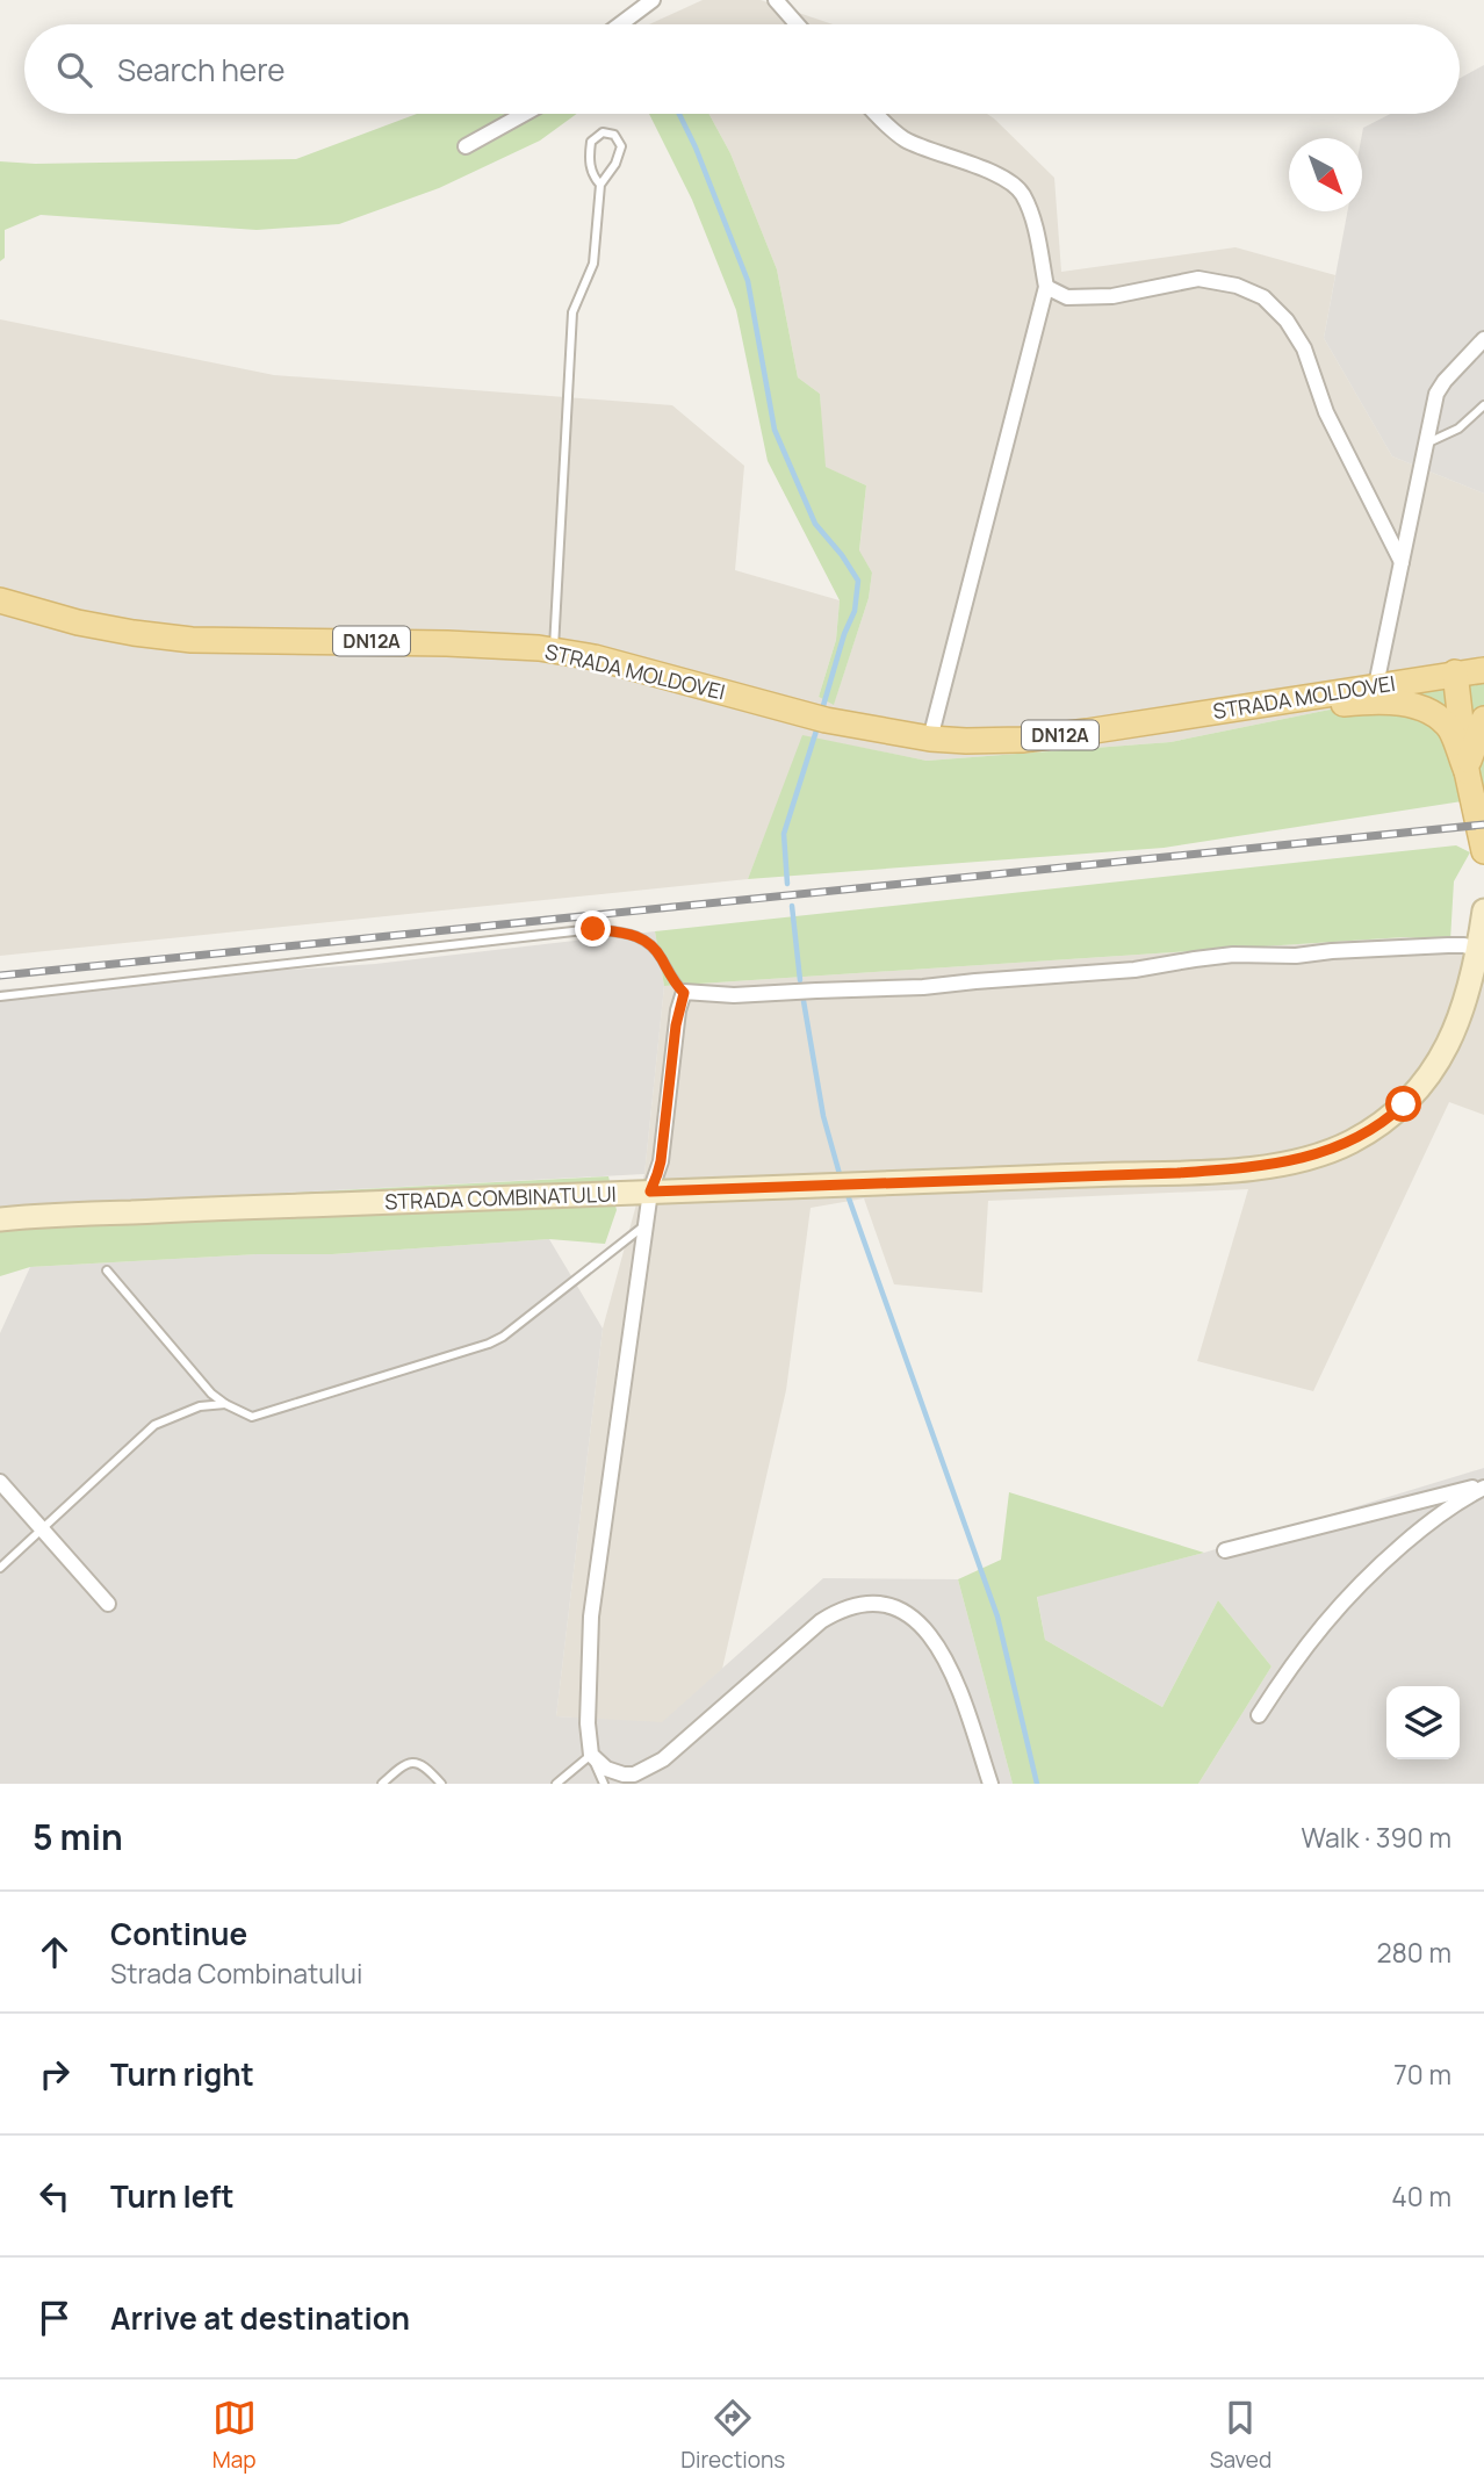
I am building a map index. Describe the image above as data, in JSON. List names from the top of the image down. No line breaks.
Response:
{"streets":{"main road":["DN12A","STRADA MOLDOVEI"],"street":["STRADA COMBINATULUI"]},"north":"bottom right","page":{"search":"Search here","heading":["5 min","Walk · 390 m"],"list":[["Continue","Strada Combinatului","280 m"],["Turn right","70 m"],["Turn left","40 m"],"Arrive at destination"],"nav":["Map","Directions","Saved"]}}
